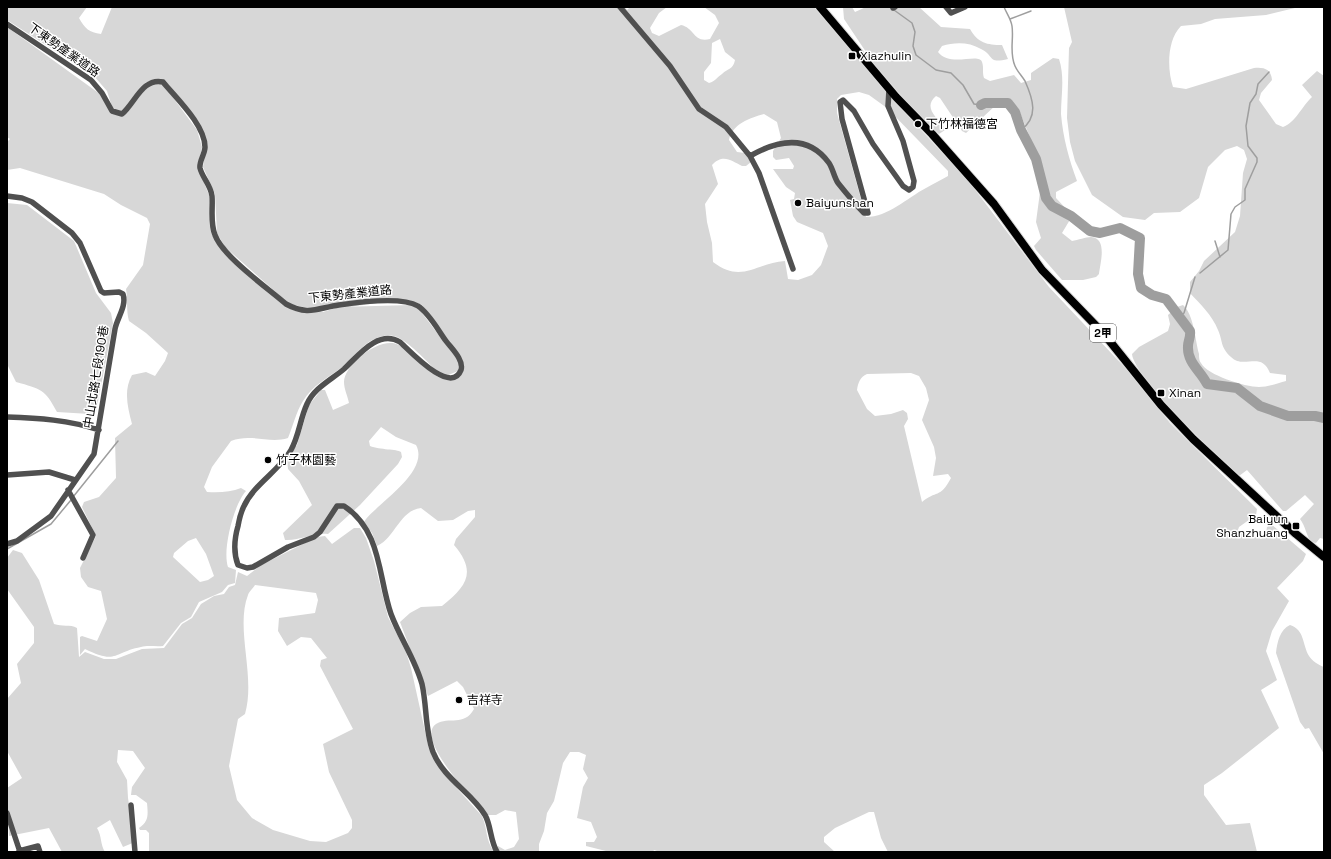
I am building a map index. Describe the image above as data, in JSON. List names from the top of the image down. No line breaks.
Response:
{"streets":{"main road":["2甲"],"street":["下東勢產業道路","中山北路七段190巷"]},"places":{"transit":["Xiazhulin","Xinan","Baiyun Shanzhuang"],"other":["下竹林福德宮","Baiyunshan","竹子林園藝","吉祥寺"]}}
